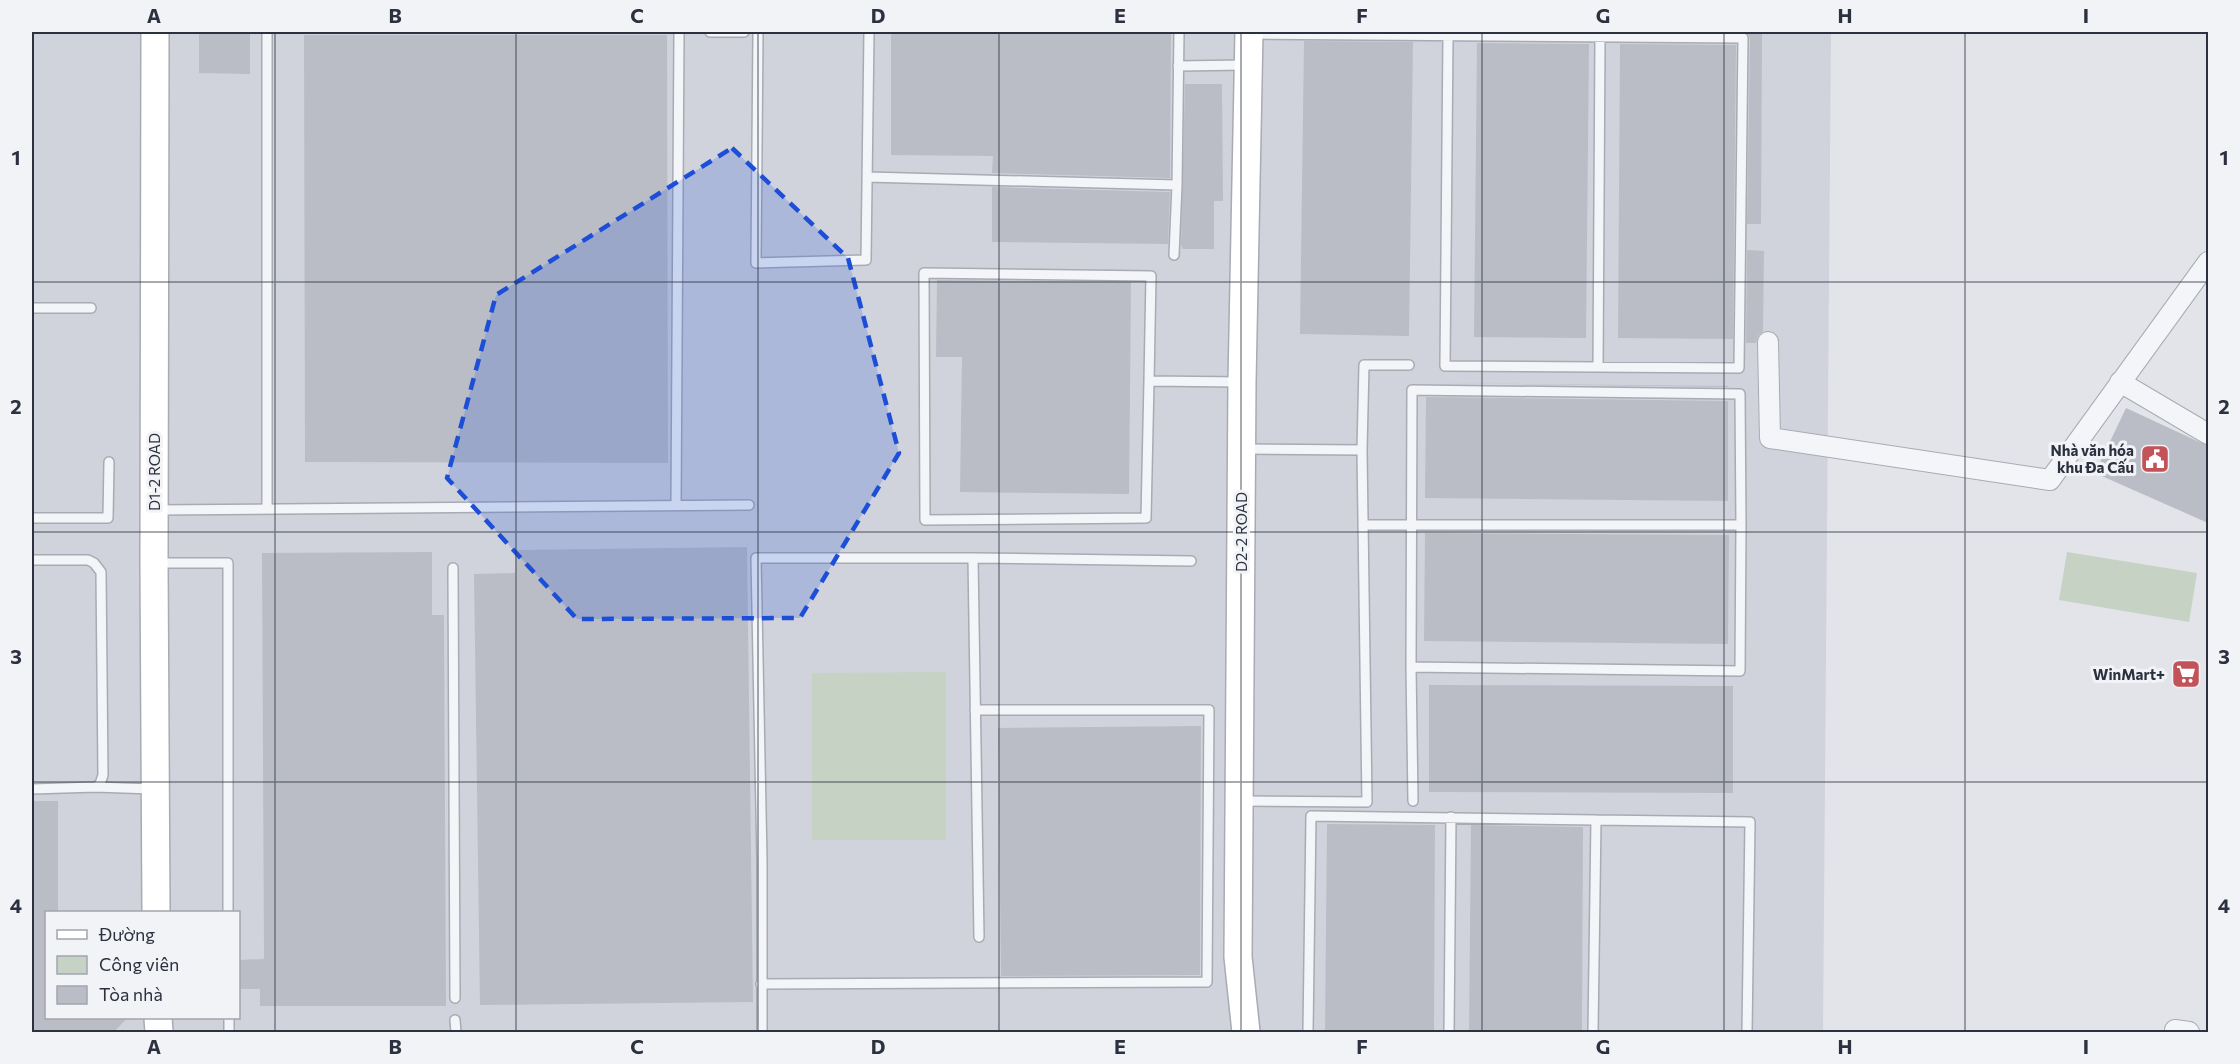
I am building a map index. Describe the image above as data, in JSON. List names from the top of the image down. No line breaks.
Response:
{"streets":{"main road":["D1-2 ROAD","D2-2 ROAD"]},"places":{"public building":["Nhà văn hóa khu Đa Cấu"],"supermarket":["WinMart+"]},"legend":["Đường","Công viên","Tòa nhà"],"grid":{"columns":["A","B","C","D","E","F","G","H","I"],"rows":["1","2","3","4"]}}
